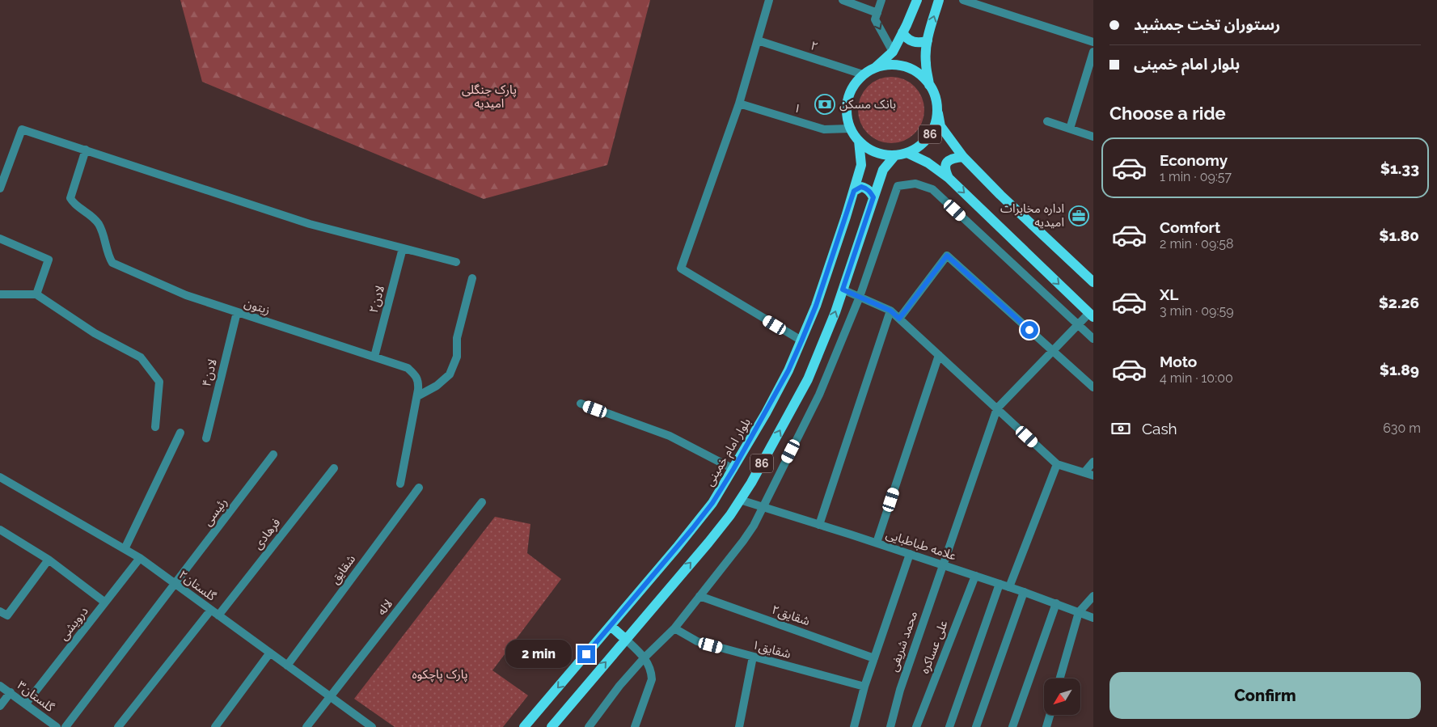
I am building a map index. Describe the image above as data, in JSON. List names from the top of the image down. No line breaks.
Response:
{"streets":{"main road":["86","بلوار امام خمینی"],"street":["۲","۱","لادن۲","زیتون","لادن۴","رئیسی","فرهادی","علامه طباطبایی","شقایق","گلستان۲","لاله","شقایق۲","درویشی","محمد شریفی","علی عساکره","شقایق۱","گلستان۳"]},"crossings":[["۲","۱"],["۲","86"],["۲","بلوار امام خمینی"],["۱","86"],["۱","بلوار امام خمینی"],["86","بلوار امام خمینی"],["86","علامه طباطبایی"],["لادن۲","زیتون"],["زیتون","لادن۴"],["رئیسی","گلستان۲"],["فرهادی","گلستان۲"],["علامه طباطبایی","محمد شریفی"],["علامه طباطبایی","علی عساکره"],["شقایق","گلستان۲"],["گلستان۲","لاله"],["گلستان۲","درویشی"],["درویشی","گلستان۳"]],"parks":["پارک جنگلی امیدیه","پارک پاچکوه"],"places":{"bank":["بانک مسکن"],"office":["اداره مخابرات امیدیه"]},"north":"bottom left","page":{"banner":["رستوران تخت جمشید","بلوار امام خمینی"],"heading":"Choose a ride","list":[{"name":"Economy","note":"1 min · 09:57","value":"$1.33"},{"name":"Comfort","note":"2 min · 09:58","value":"$1.80"},{"name":"XL","note":"3 min · 09:59","value":"$2.26"},{"name":"Moto","note":"4 min · 10:00","value":"$1.89"}],"pay":["Cash","630 m"],"bubble":"2 min","buttons":"Confirm"}}
